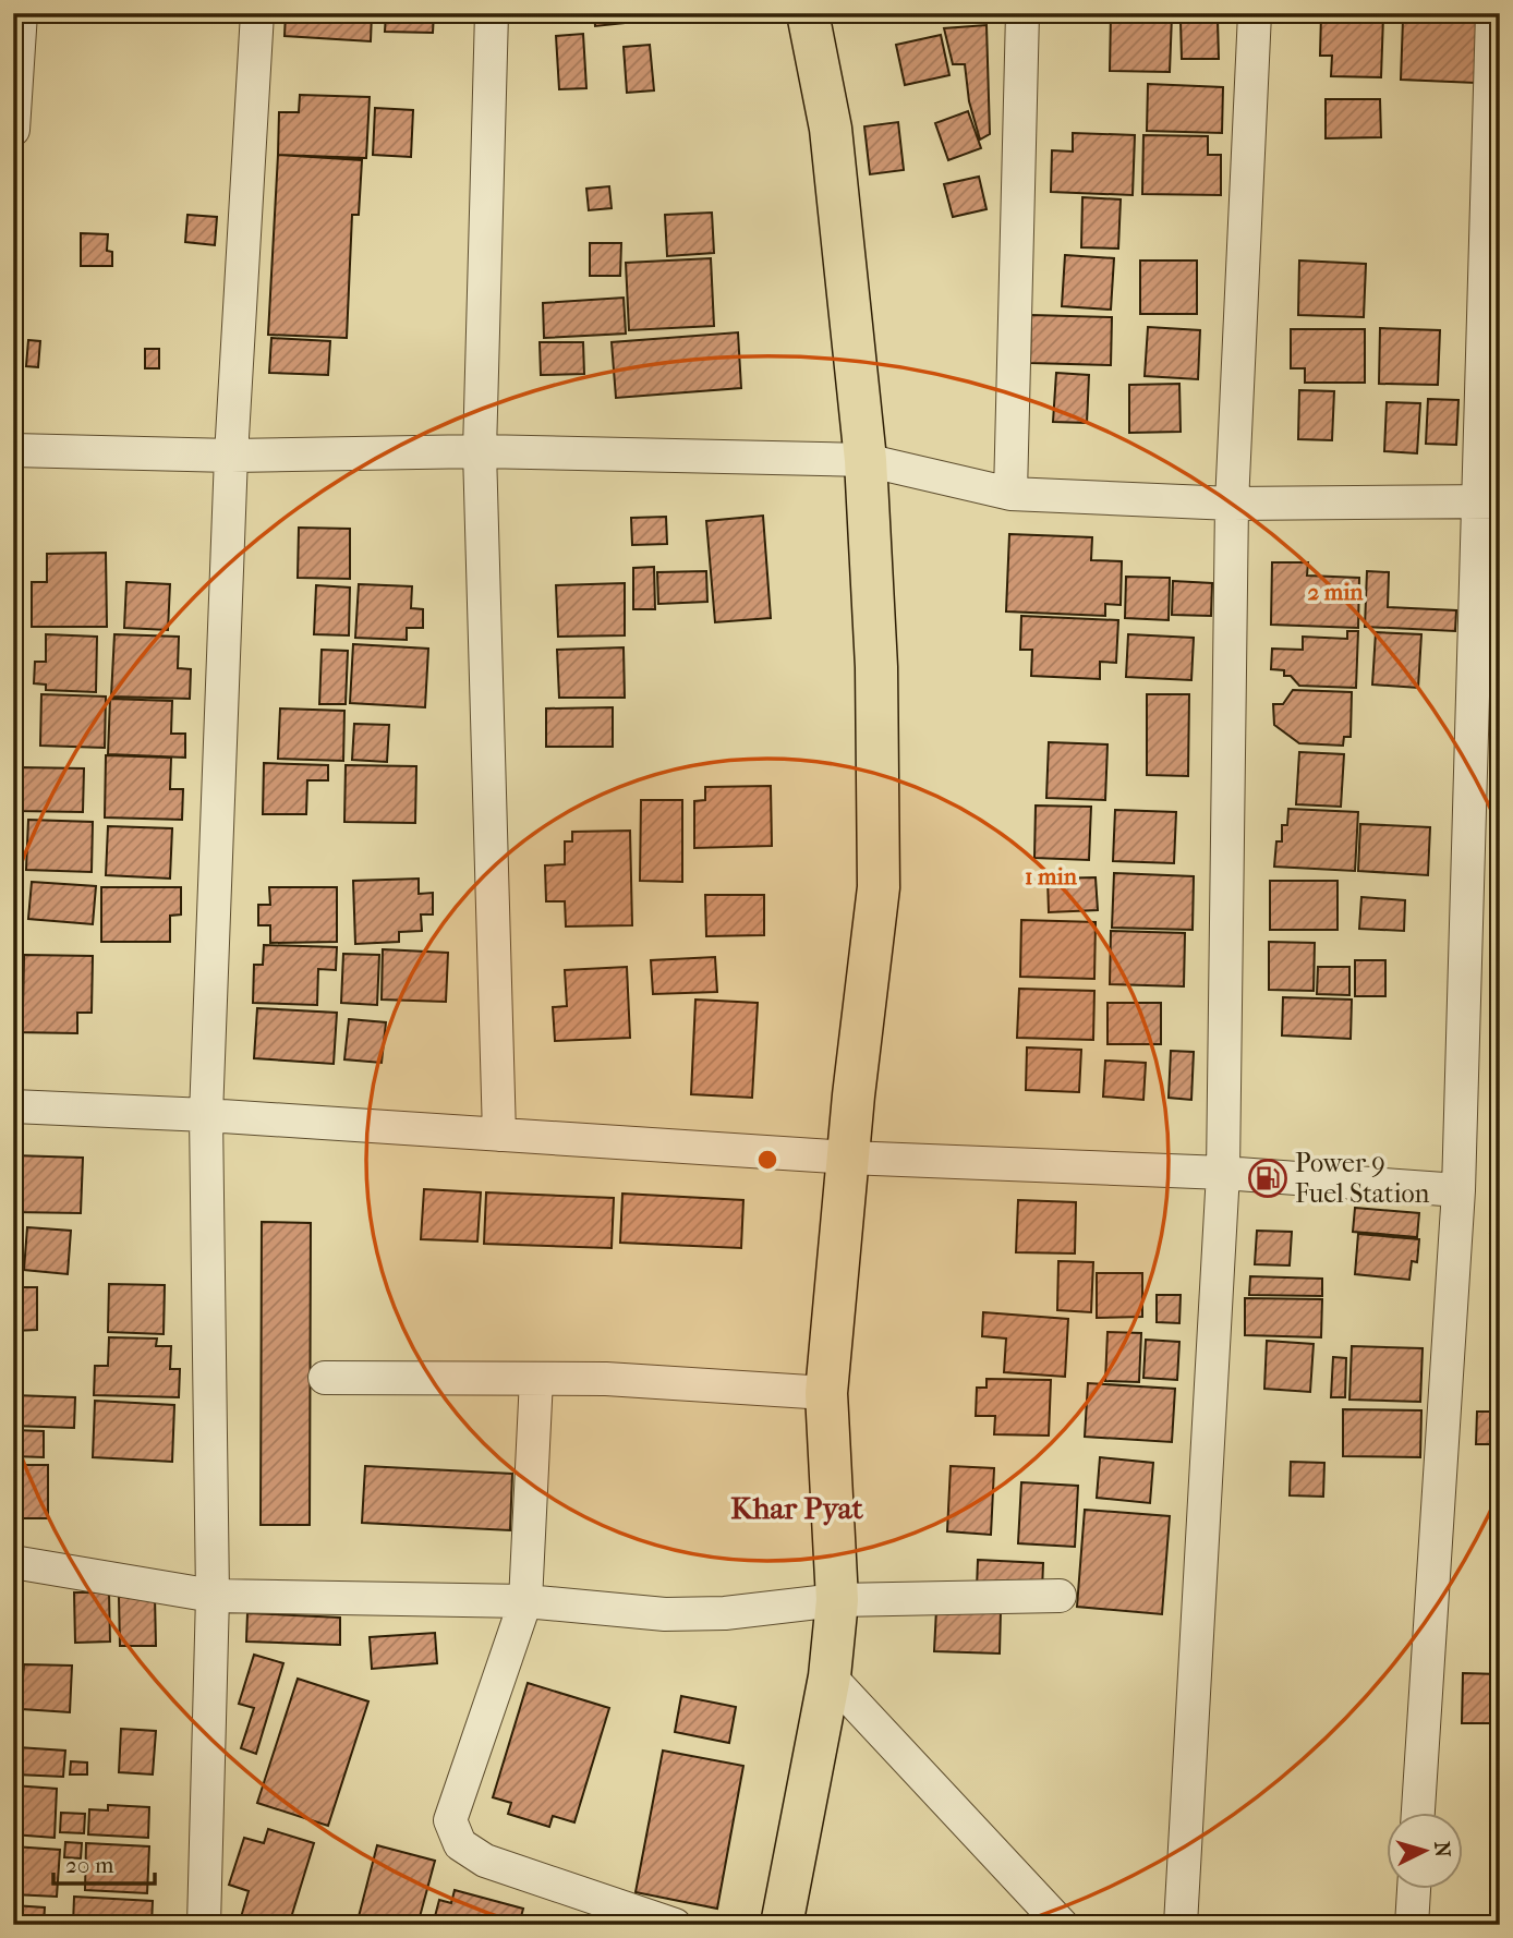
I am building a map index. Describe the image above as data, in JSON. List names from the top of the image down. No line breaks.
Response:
{"districts":["Khar Pyat"],"places":{"fuel station":["Power 9 Fuel Station"]},"scale_bar":"20 m","north":"right","rings":["2 min","1 min"]}
